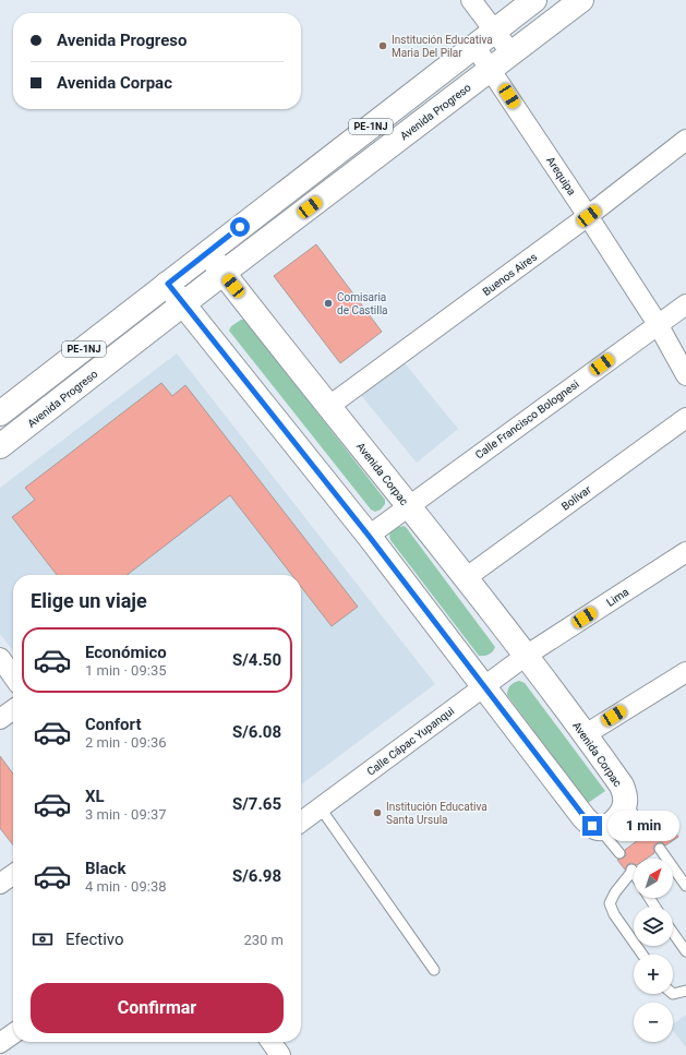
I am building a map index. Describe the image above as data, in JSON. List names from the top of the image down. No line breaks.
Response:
{"streets":{"street":["Avenida Progreso","PE-1NJ","Arequipa","Buenos Aires","Calle Francisco Bolognesi","Avenida Corpac","Bolívar","Lima","Calle Cápac Yupanqui"]},"crossings":[["Avenida Progreso","Arequipa"],["Avenida Progreso","Avenida Corpac"],["PE-1NJ","Arequipa"],["PE-1NJ","Avenida Corpac"],["Arequipa","Buenos Aires"],["Arequipa","Calle Francisco Bolognesi"],["Buenos Aires","Avenida Corpac"],["Calle Francisco Bolognesi","Avenida Corpac"],["Avenida Corpac","Bolívar"],["Avenida Corpac","Lima"],["Avenida Corpac","Calle Cápac Yupanqui"],["Lima","Calle Cápac Yupanqui"]],"places":["Institución Educativa Maria Del Pilar","Comisaria de Castilla","Institución Educativa Santa Ursula"],"north":"top right","page":{"banner":["Avenida Progreso","Avenida Corpac"],"heading":"Elige un viaje","list":[{"name":"Económico","note":"1 min · 09:35","value":"S/4.50"},{"name":"Confort","note":"2 min · 09:36","value":"S/6.08"},{"name":"XL","note":"3 min · 09:37","value":"S/7.65"},{"name":"Black","note":"4 min · 09:38","value":"S/6.98"}],"bubble":"1 min","map_buttons":["+","−"],"pay":["Efectivo","230 m"],"buttons":"Confirmar"}}
